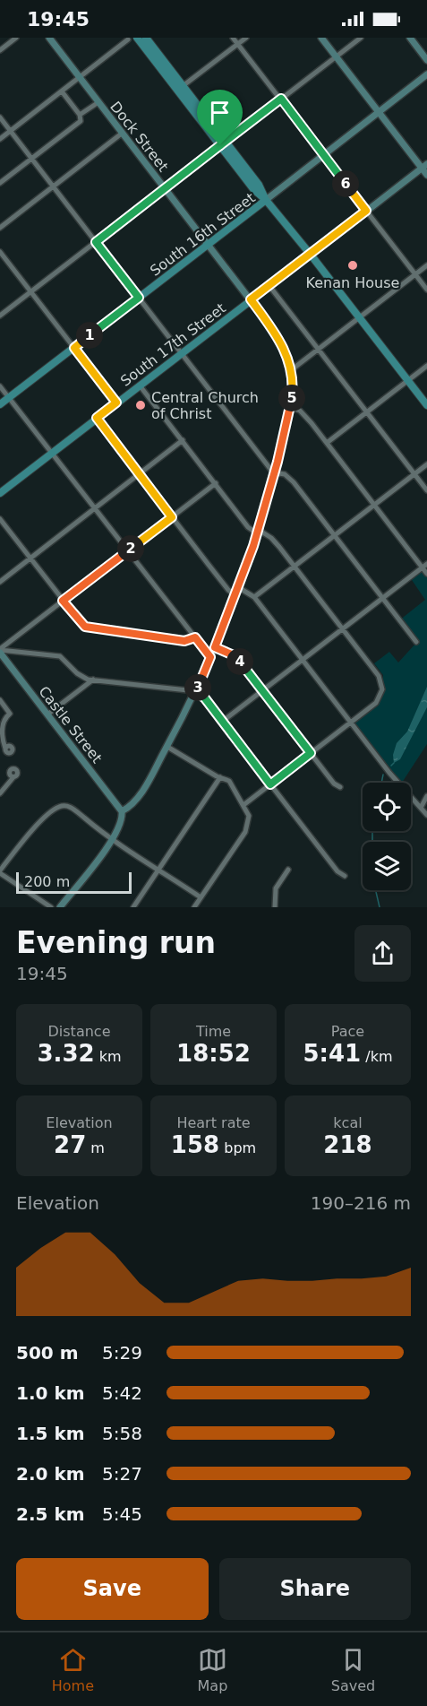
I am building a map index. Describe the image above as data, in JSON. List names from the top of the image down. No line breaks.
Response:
{"streets":{"main road":["South 16th Street","South 17th Street"],"street":["Dock Street","Castle Street"]},"crossings":[["Dock Street","South 16th Street"],["Dock Street","South 17th Street"]],"places":["Kenan House","Central Church of Christ"],"scale_bar":"200 m","page":{"status":"19:45","pins":["6","1","5","2","4","3"],"scale":"200 m","heading":["Evening run","19:45"],"stats":[["Distance","3.32 km"],["Time","18:52"],["Pace","5:41 /km"],["Elevation","27 m"],["Heart rate","158 bpm"],["kcal","218"]],"chart":["Elevation","190–216 m"],"list":[{"name":"500 m","note":"5:29"},{"name":"1.0 km","note":"5:42"},{"name":"1.5 km","note":"5:58"},{"name":"2.0 km","note":"5:27"},{"name":"2.5 km","note":"5:45"}],"buttons":["Save","Share"],"tabs":["Home","Map","Saved"]}}
